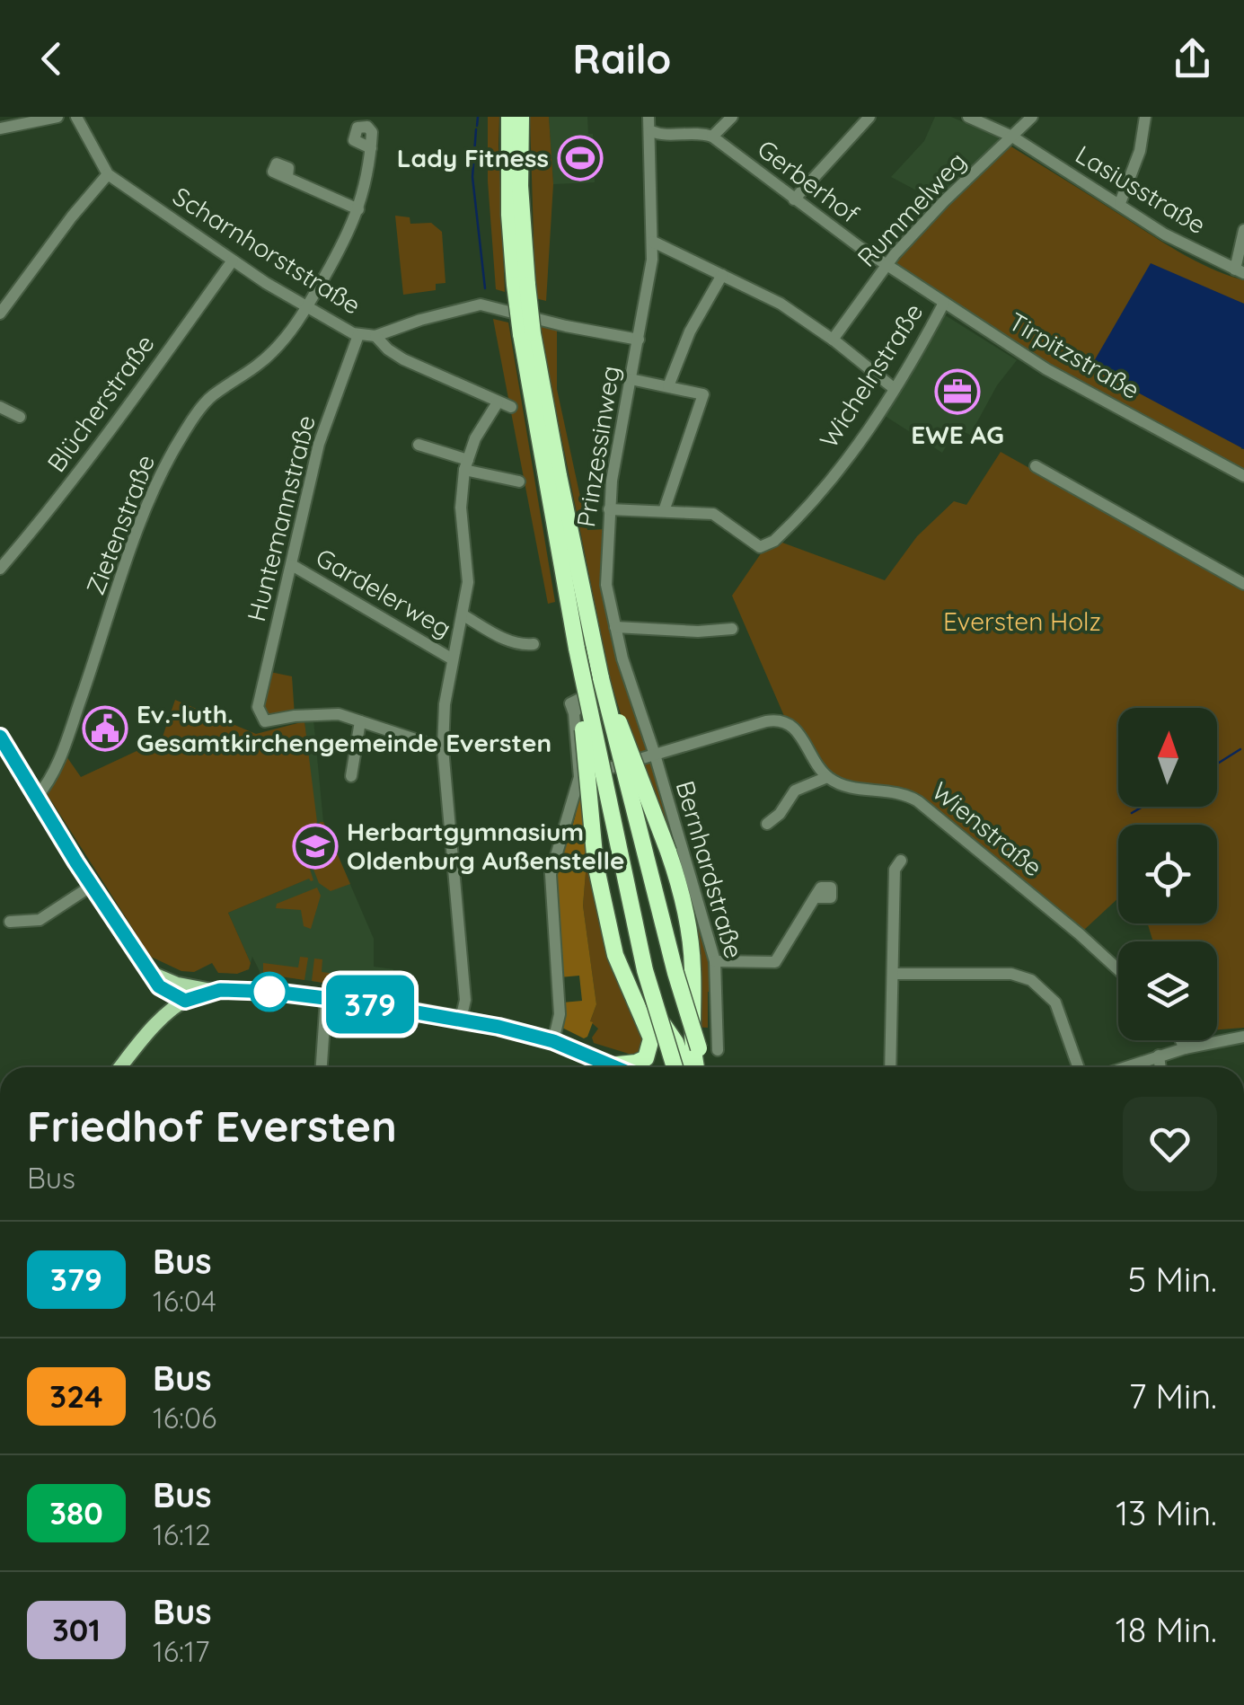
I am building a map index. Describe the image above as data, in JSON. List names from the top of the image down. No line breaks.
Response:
{"streets":{"street":["Gerberhof","Lasiusstraße","Rummelweg","Scharnhorststraße","Tirpitzstraße","Wichelnstraße","Blücherstraße","Prinzessinweg","Huntemannstraße","Zietenstraße","Gardelerweg","Wienstraße","Bernhardstraße"]},"crossings":[["Gerberhof","Rummelweg"],["Gerberhof","Tirpitzstraße"],["Lasiusstraße","Rummelweg"],["Rummelweg","Tirpitzstraße"],["Scharnhorststraße","Blücherstraße"],["Scharnhorststraße","Huntemannstraße"],["Scharnhorststraße","Zietenstraße"],["Tirpitzstraße","Wichelnstraße"],["Prinzessinweg","Bernhardstraße"],["Huntemannstraße","Gardelerweg"]],"parks":["Eversten Holz"],"places":{"sports":["Lady Fitness"],"office":["EWE AG"],"public building":["Ev.-luth. Gesamtkirchengemeinde Eversten"],"school or university":["Herbartgymnasium Oldenburg Außenstelle"]},"lines":["bus line 379"],"north":"top","page":{"header":"Railo","on_map":"379","heading":["Friedhof Eversten","Bus"],"list":[{"mark":"379","name":"Bus","note":"16:04","value":"5 Min."},{"mark":"324","name":"Bus","note":"16:06","value":"7 Min."},{"mark":"380","name":"Bus","note":"16:12","value":"13 Min."},{"mark":"301","name":"Bus","note":"16:17","value":"18 Min."}]}}
